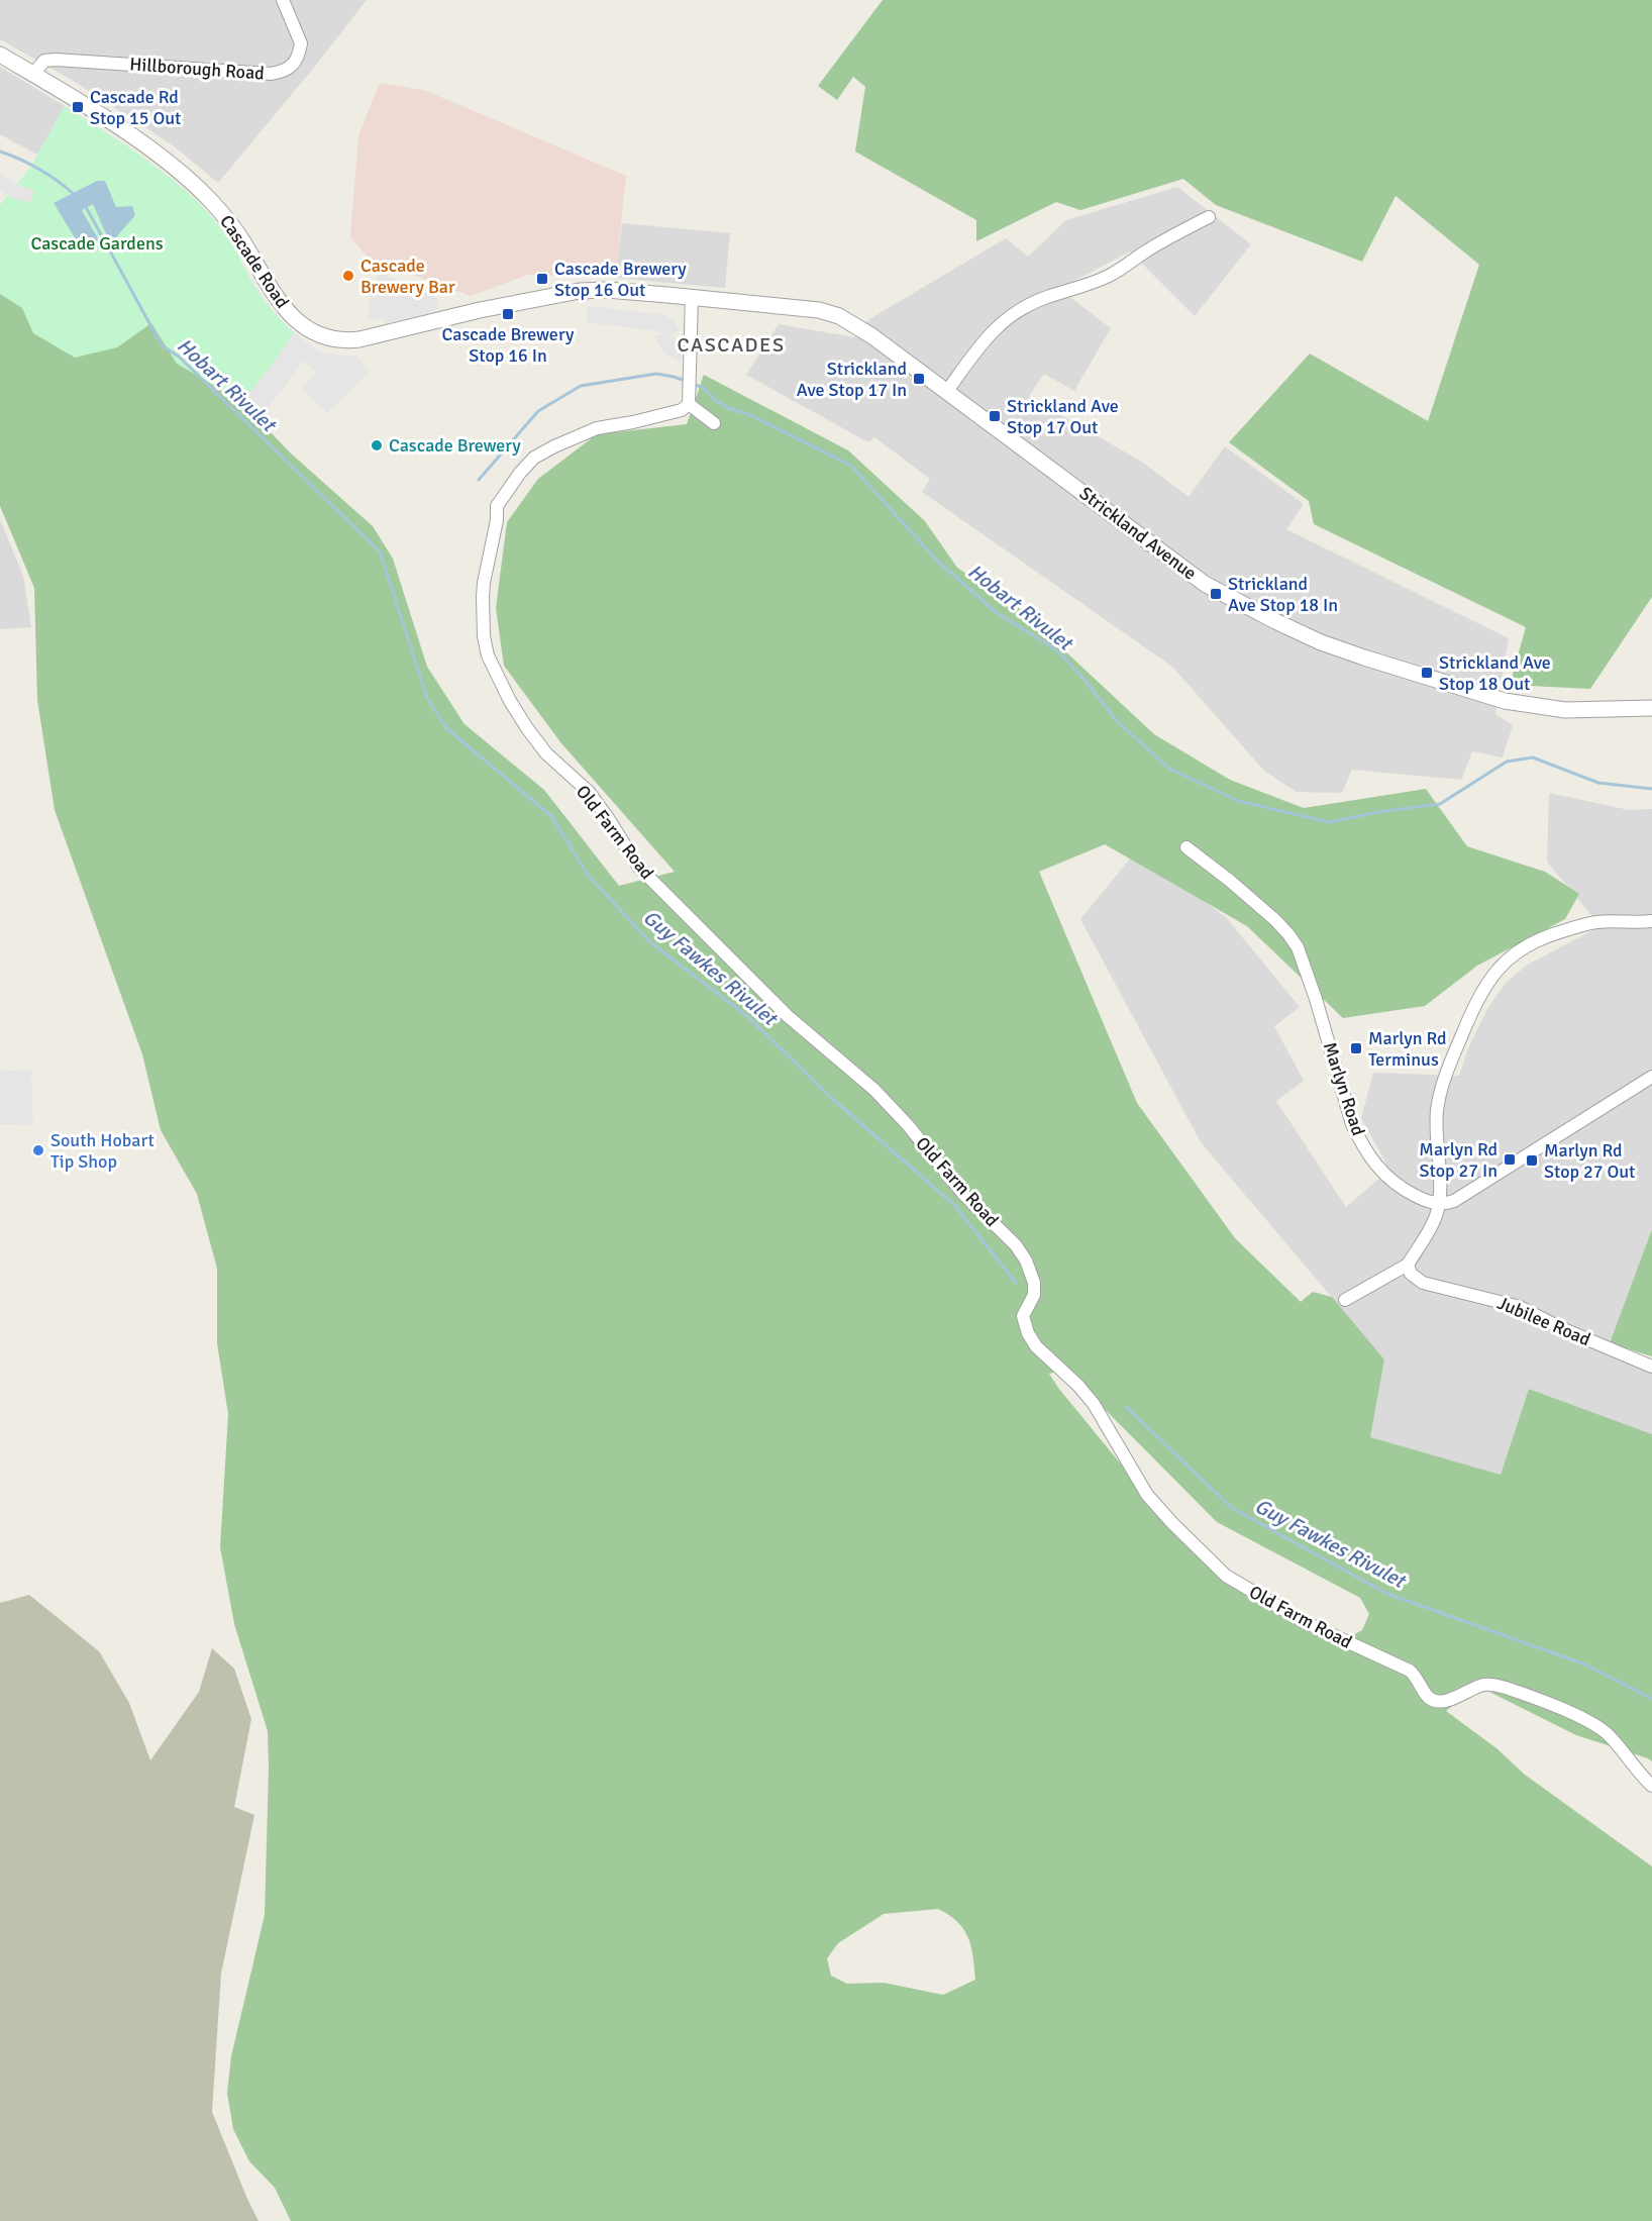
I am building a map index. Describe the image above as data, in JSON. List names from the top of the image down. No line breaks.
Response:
{"streets":{"street":["Hillborough Road","Cascade Road","Strickland Avenue","Old Farm Road","Marlyn Road","Jubilee Road"]},"crossings":[["Hillborough Road","Cascade Road"],["Cascade Road","Strickland Avenue"]],"districts":["CASCADES"],"water":["Hobart Rivulet","Guy Fawkes Rivulet"],"parks":["Cascade Gardens"],"places":{"transit":["Cascade Rd Stop 15 Out","Cascade Brewery Stop 16 Out","Cascade Brewery Stop 16 In","Strickland Ave Stop 17 In","Strickland Ave Stop 17 Out","Strickland Ave Stop 18 In","Strickland Ave Stop 18 Out","Marlyn Rd Terminus","Marlyn Rd Stop 27 In","Marlyn Rd Stop 27 Out"],"other":["Cascade Brewery Bar","Cascade Brewery","South Hobart Tip Shop"]}}
